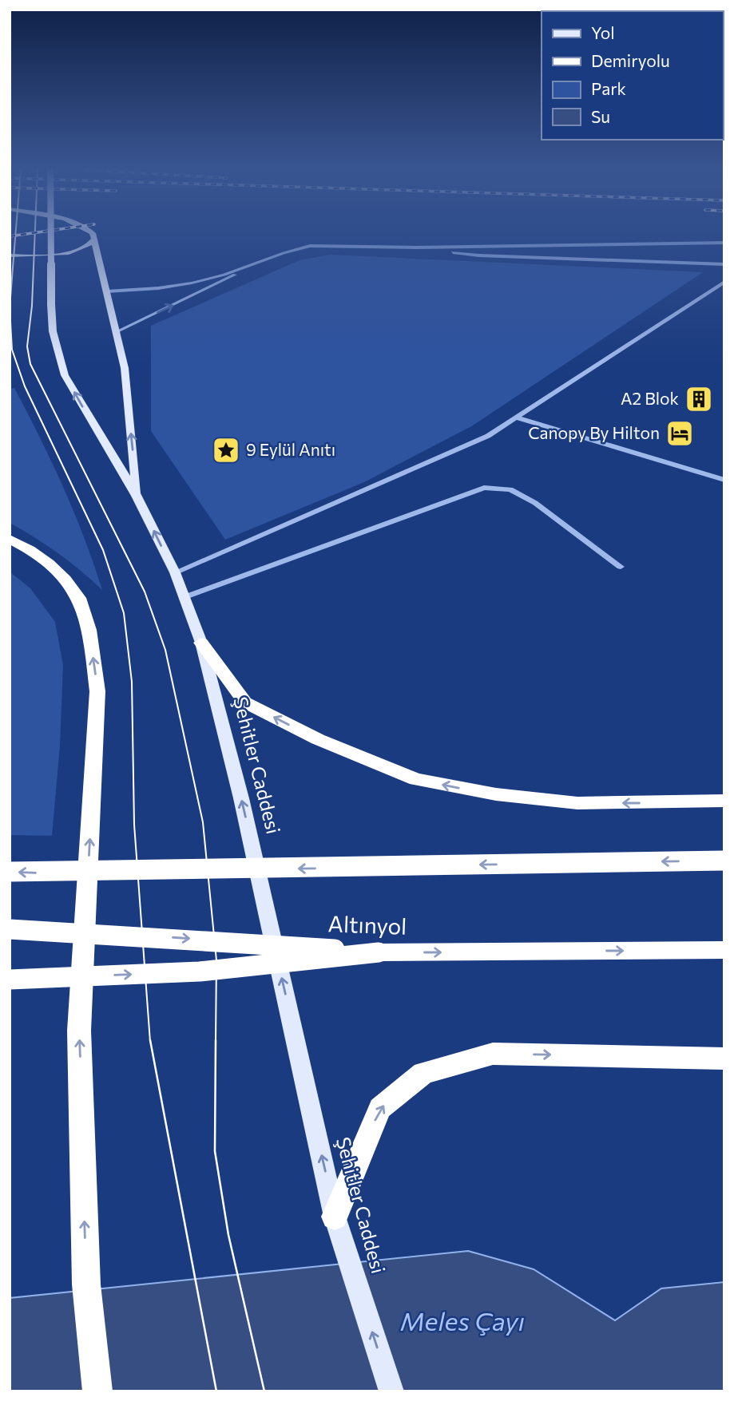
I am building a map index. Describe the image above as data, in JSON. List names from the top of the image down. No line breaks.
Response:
{"streets":{"highway":["Altınyol"],"main road":["Şehitler Caddesi"]},"one_way":["Şehitler Caddesi"],"water":["Meles Çayı"],"places":{"building":["A2 Blok"],"hotel":["Canopy By Hilton"],"place":["9 Eylül Anıtı"]},"legend":["Yol","Demiryolu","Park","Su"]}
